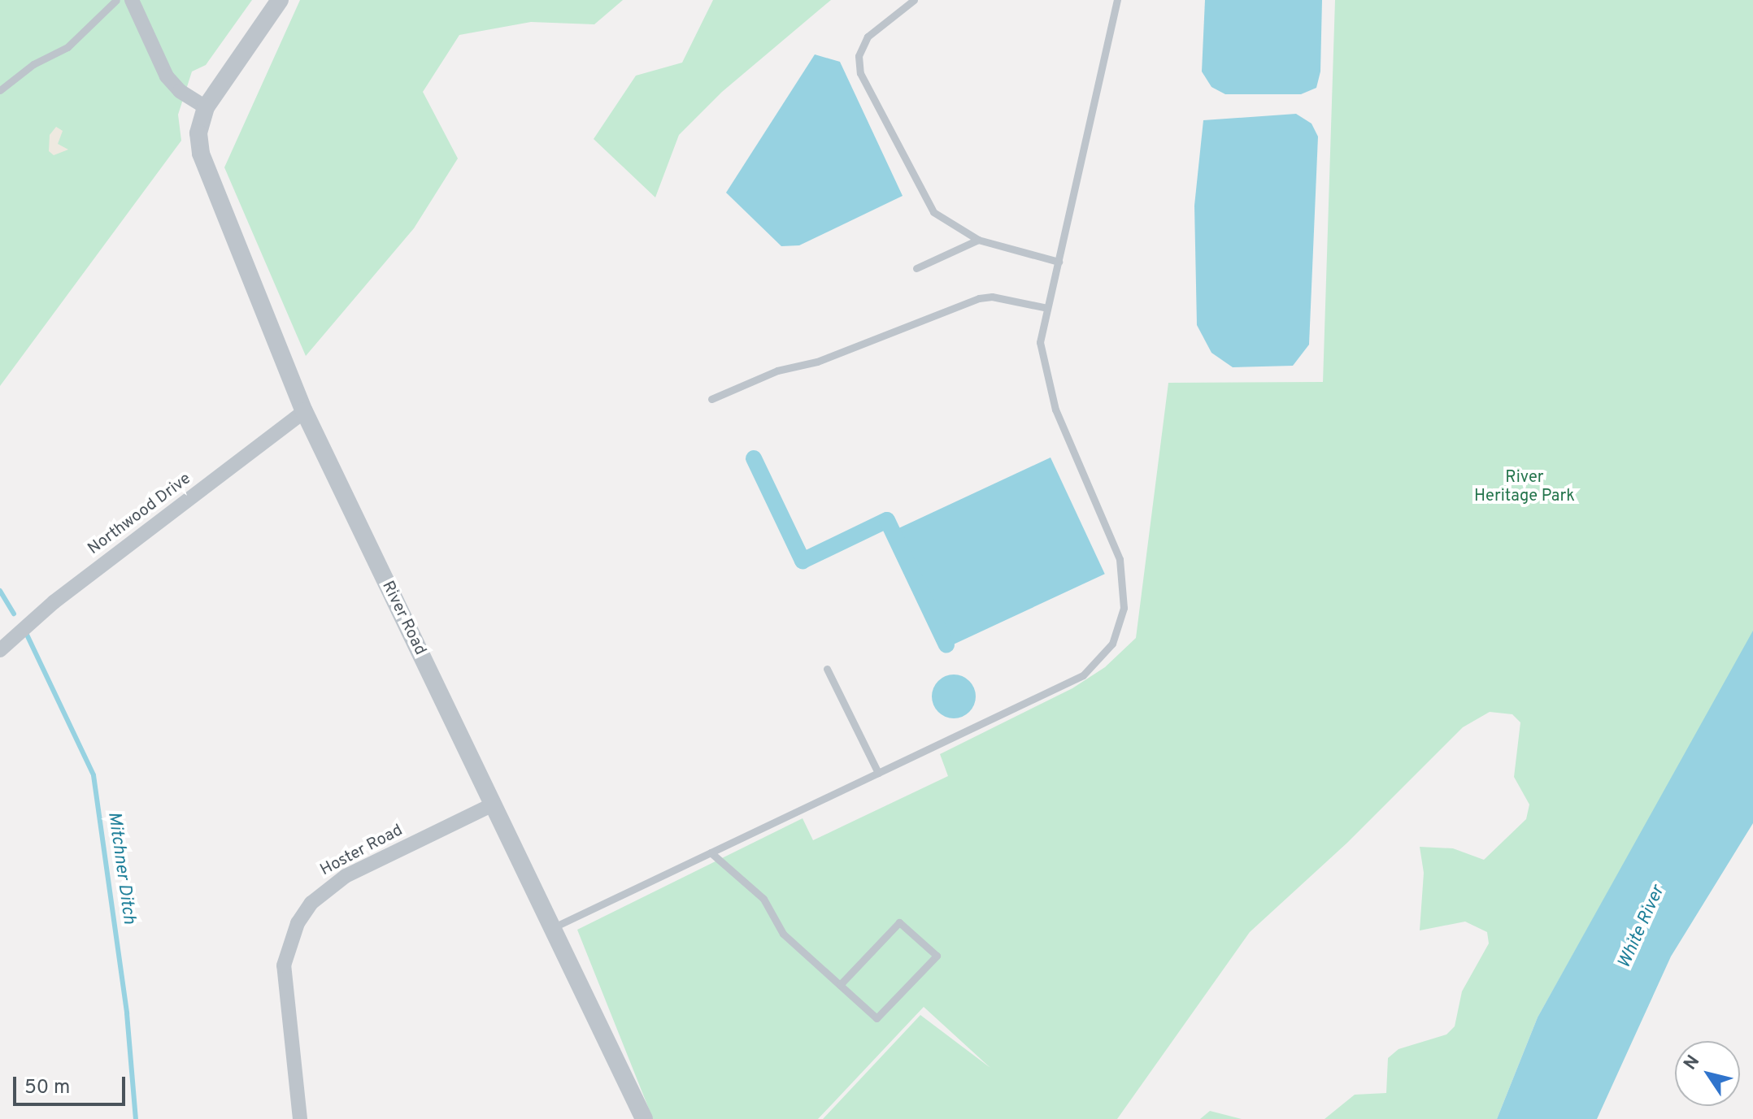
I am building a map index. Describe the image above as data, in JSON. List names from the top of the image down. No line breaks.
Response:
{"streets":{"street":["Northwood Drive","River Road","Hoster Road"]},"crossings":[["Northwood Drive","River Road"],["River Road","Hoster Road"]],"water":["Mitchner Ditch","White River"],"parks":["River Heritage Park"],"scale_bar":"50 m","north":"top left"}
